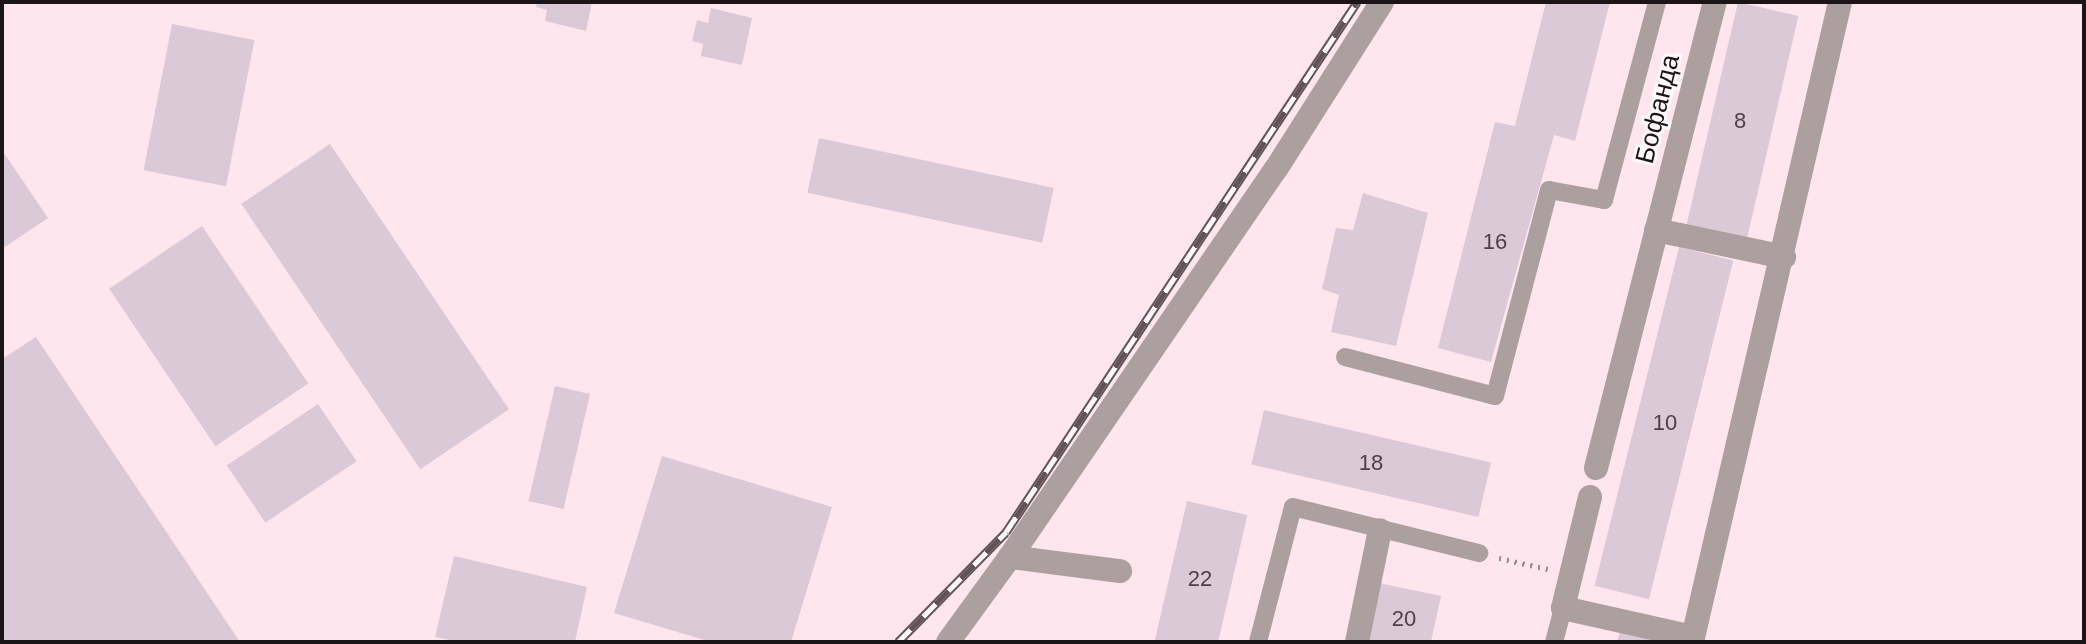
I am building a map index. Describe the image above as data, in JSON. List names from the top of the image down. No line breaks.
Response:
{"streets":{"street":["Бофанда"]},"house_numbers":["8","16","10","18","22","20"]}
